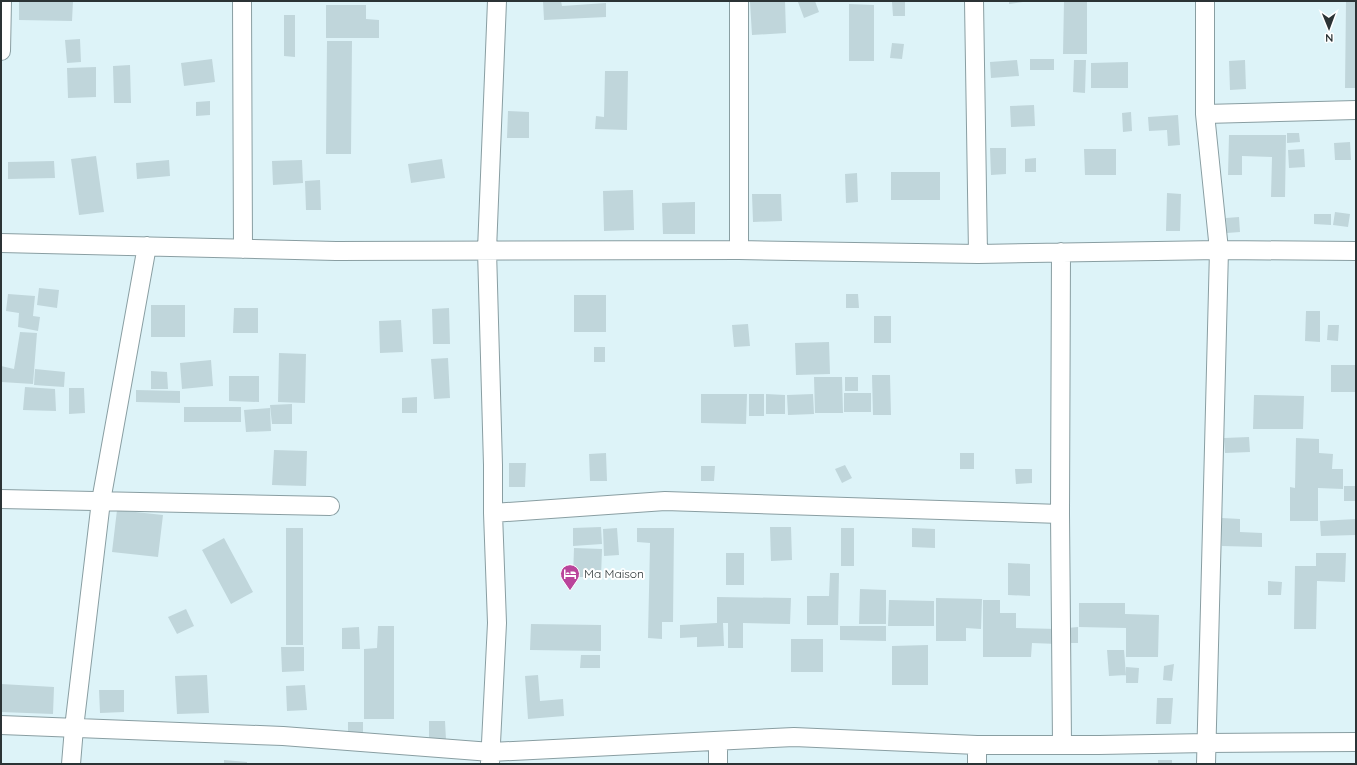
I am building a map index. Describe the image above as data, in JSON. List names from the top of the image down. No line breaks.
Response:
{"places":{"hotel":["Ma Maison"]},"north":"bottom"}
